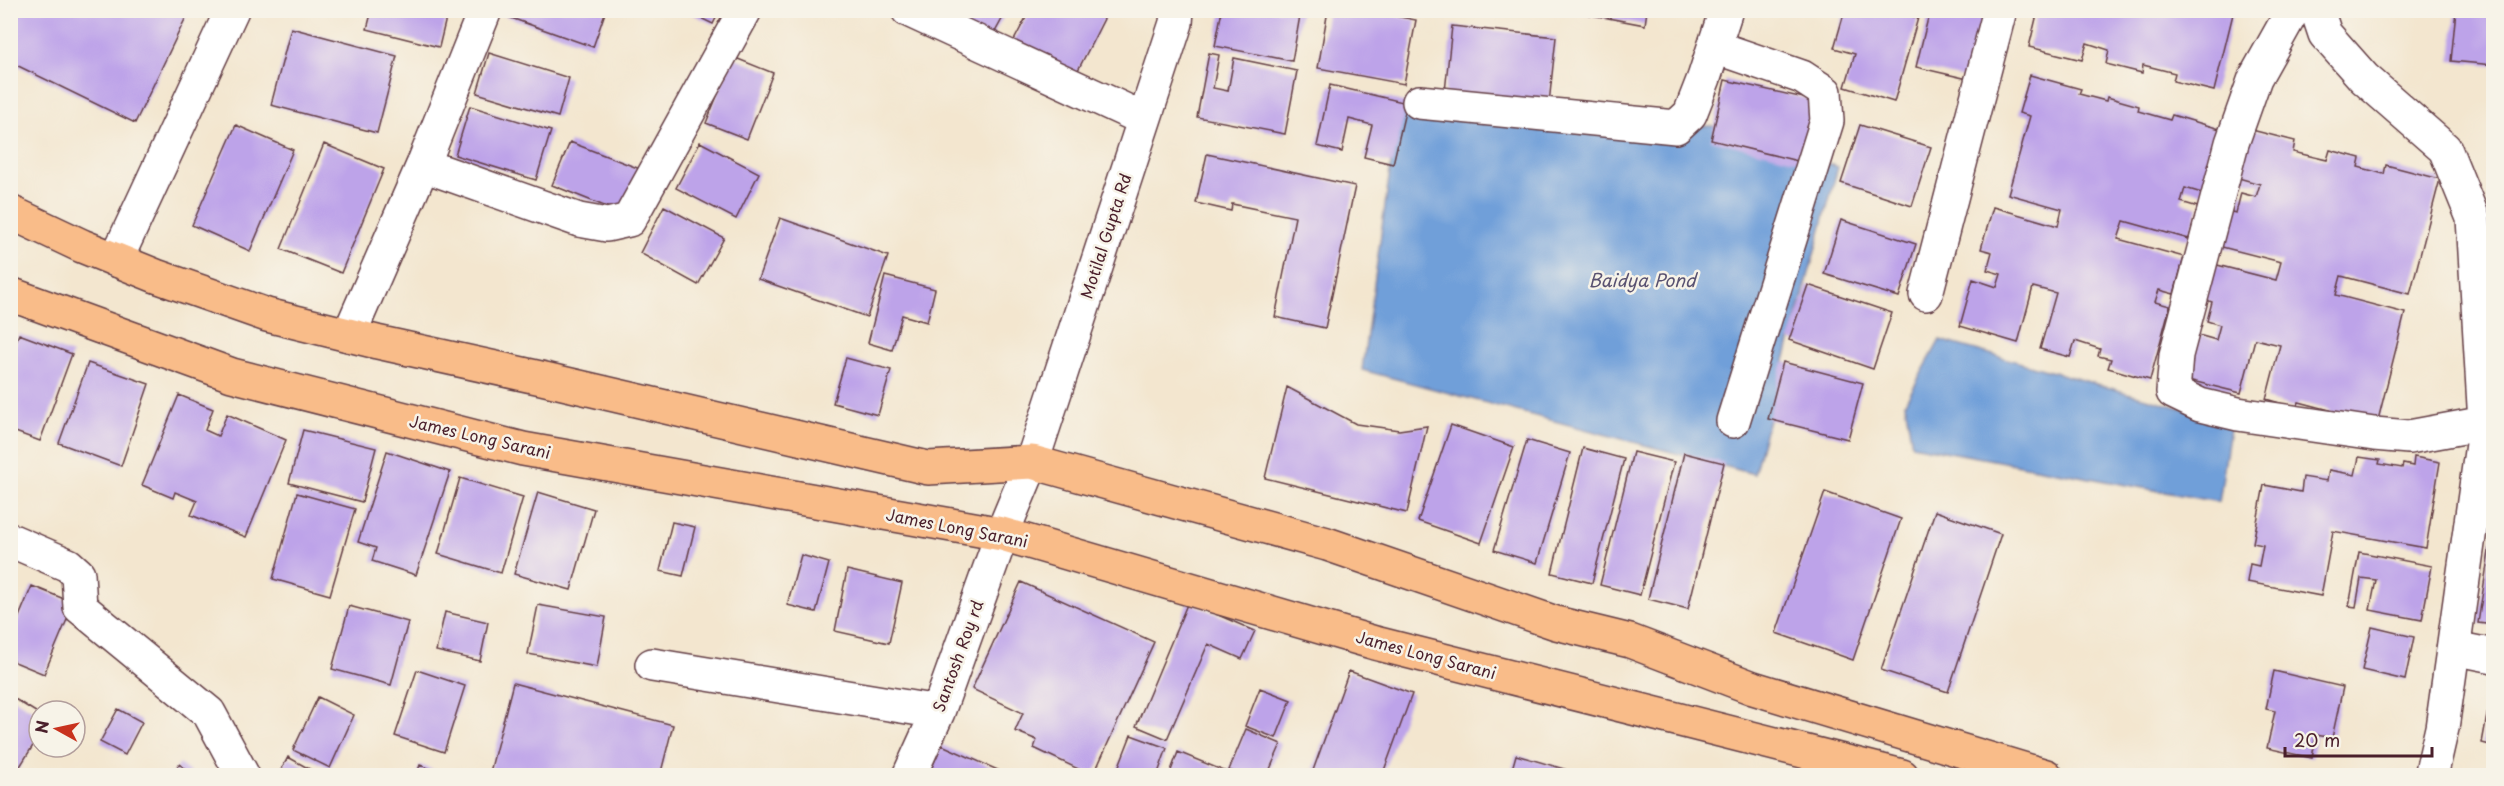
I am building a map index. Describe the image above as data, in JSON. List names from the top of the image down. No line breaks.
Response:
{"streets":{"main road":["James Long Sarani"],"street":["Motilal Gupta Rd","Santosh Roy rd"]},"crossings":[["Motilal Gupta Rd","James Long Sarani"],["Motilal Gupta Rd","Santosh Roy rd"],["James Long Sarani","Santosh Roy rd"]],"water":["Baidya Pond"],"scale_bar":"20 m","north":"left"}
